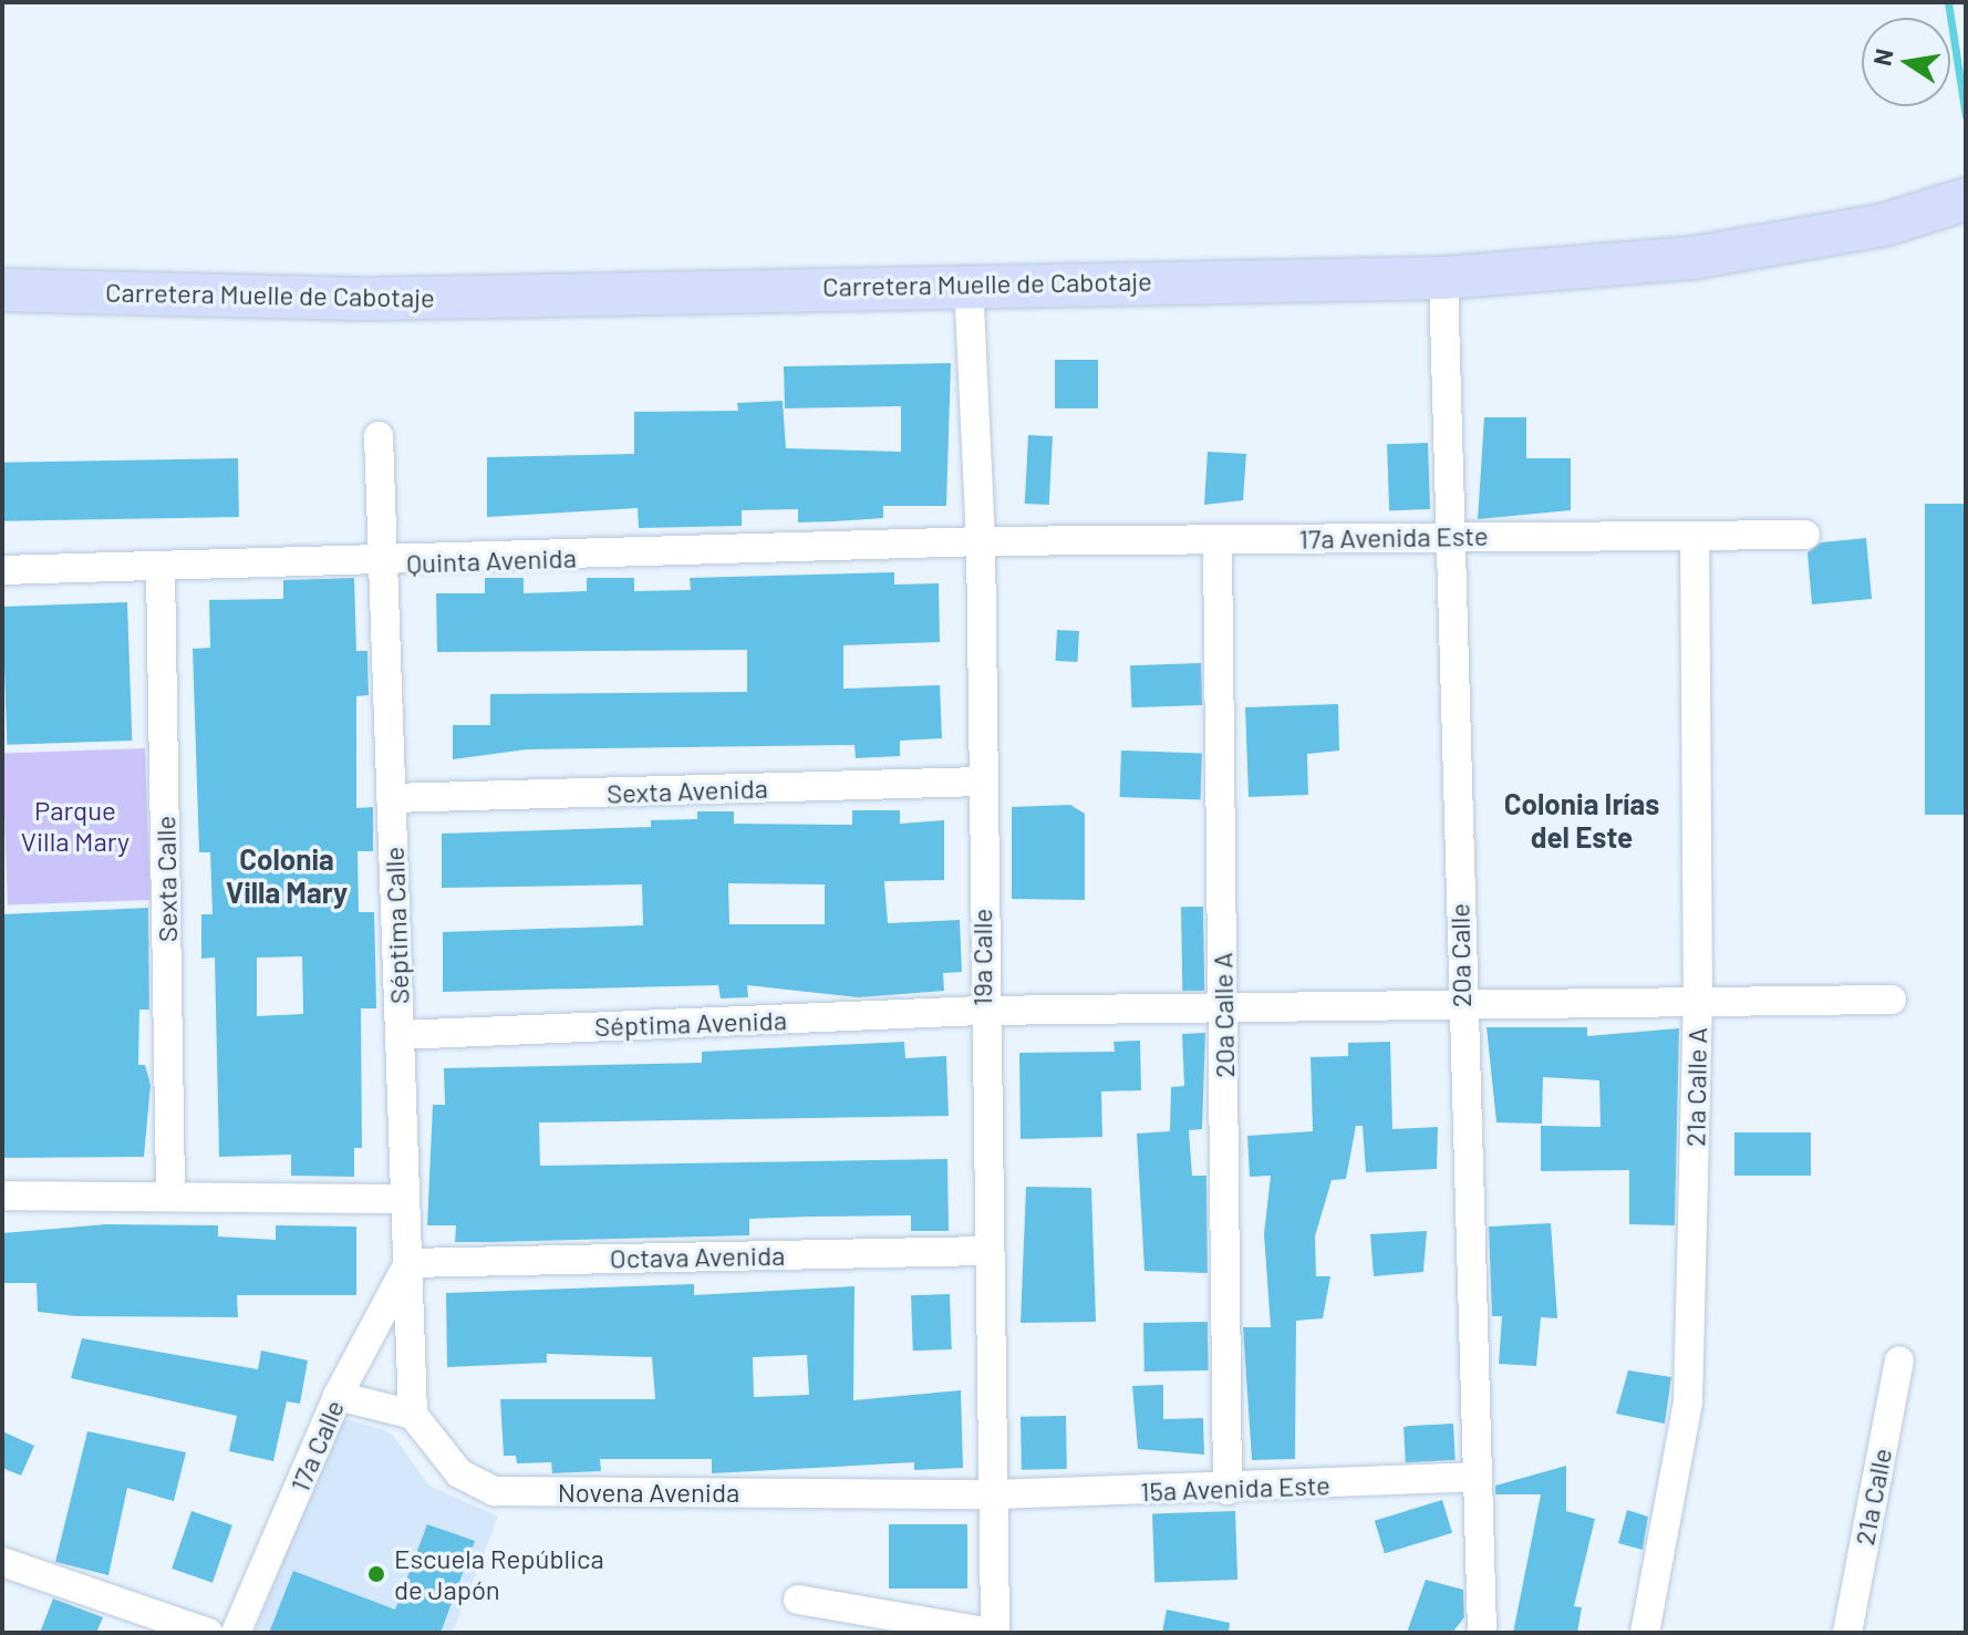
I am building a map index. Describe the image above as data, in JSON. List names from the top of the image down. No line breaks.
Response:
{"streets":{"main road":["Carretera Muelle de Cabotaje"],"street":["17a Avenida Este","Quinta Avenida","Sexta Avenida","Sexta Calle","Séptima Calle","20a Calle","19a Calle","20a Calle A","Séptima Avenida","21a Calle A","Octava Avenida","17a Calle","15a Avenida Este","Novena Avenida","21a Calle"]},"crossings":[["Carretera Muelle de Cabotaje","20a Calle"],["Carretera Muelle de Cabotaje","19a Calle"],["17a Avenida Este","Quinta Avenida"],["17a Avenida Este","20a Calle"],["17a Avenida Este","19a Calle"],["17a Avenida Este","20a Calle A"],["17a Avenida Este","21a Calle A"],["Quinta Avenida","Sexta Calle"],["Quinta Avenida","Séptima Calle"],["Quinta Avenida","19a Calle"],["Sexta Avenida","Séptima Calle"],["Sexta Avenida","19a Calle"],["Séptima Calle","Séptima Avenida"],["Séptima Calle","Octava Avenida"],["Séptima Calle","17a Calle"],["Séptima Calle","Novena Avenida"],["20a Calle","Séptima Avenida"],["20a Calle","15a Avenida Este"],["19a Calle","Séptima Avenida"],["19a Calle","Octava Avenida"],["19a Calle","15a Avenida Este"],["19a Calle","Novena Avenida"],["20a Calle A","Séptima Avenida"],["20a Calle A","15a Avenida Este"],["Séptima Avenida","21a Calle A"],["Octava Avenida","17a Calle"],["15a Avenida Este","Novena Avenida"]],"districts":["Colonia Irías del Este","Colonia Villa Mary"],"parks":["Parque Villa Mary"],"places":["Escuela República de Japón"],"north":"left"}
